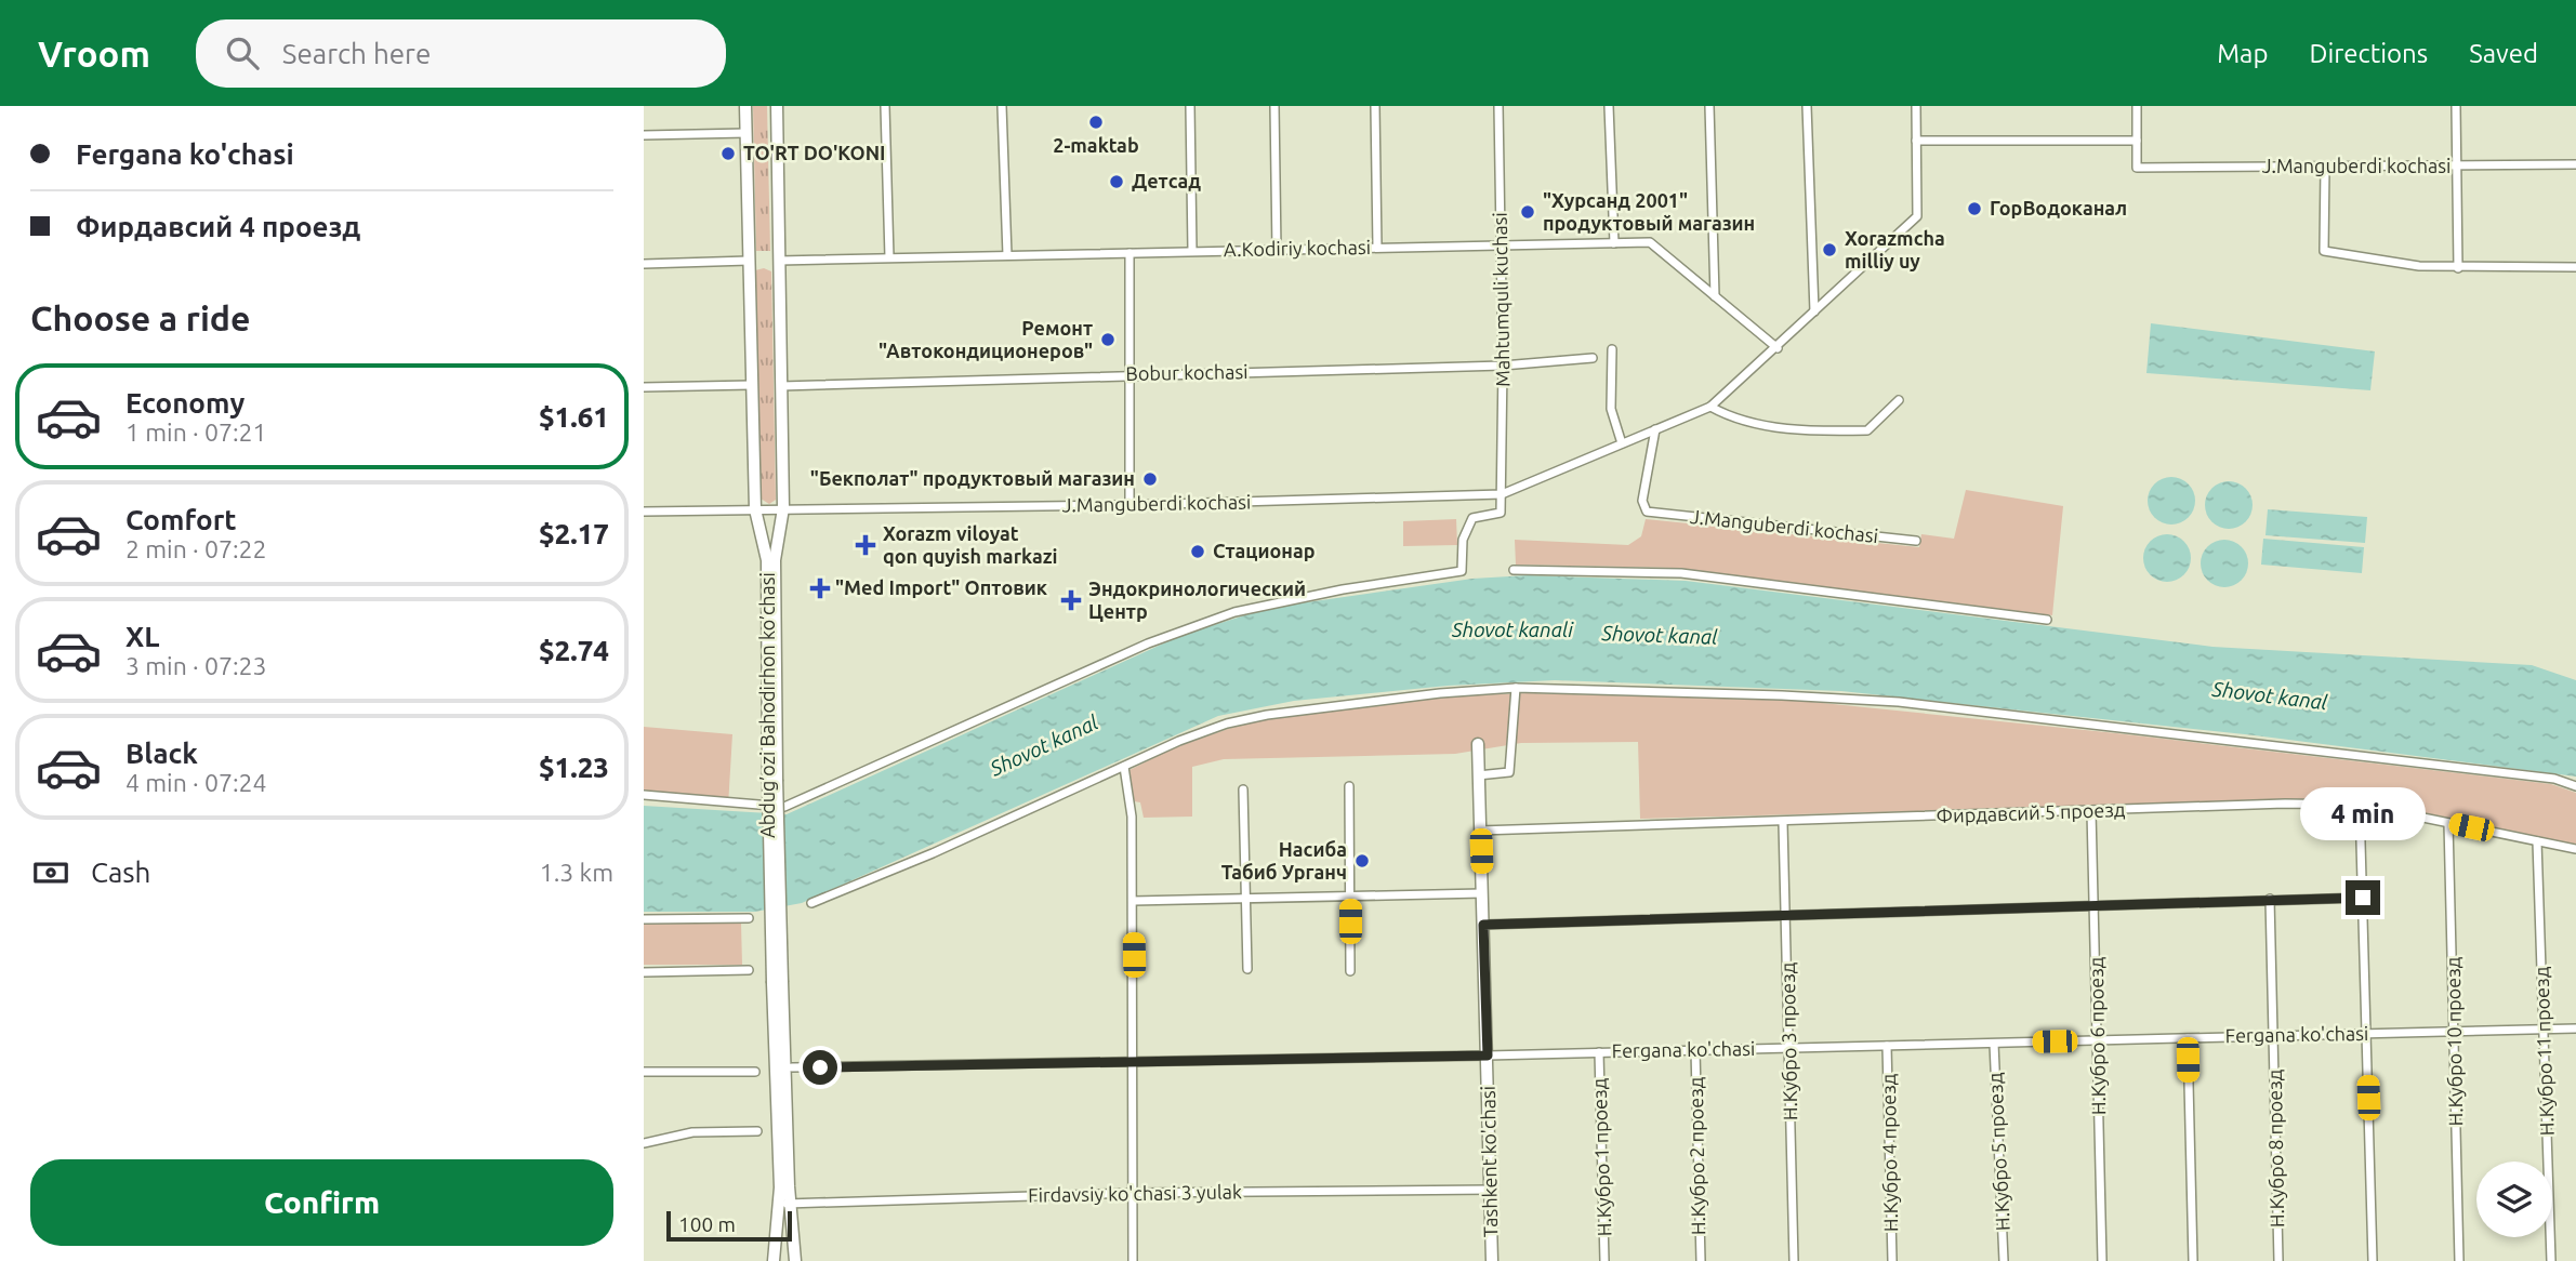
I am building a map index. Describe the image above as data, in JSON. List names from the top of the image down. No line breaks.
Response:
{"streets":{"main road":["Abdug’ozi Bahodirhon ko’chasi","Tashkent ko'chasi"],"street":["J.Manguberdi kochasi","A.Kodiriy kochasi","Mahtumquli kuchasi","Bobur kochasi","Фирдавсий 5 проезд","Fergana ko'chasi","Н.Кубро 6 проезд","Н.Кубро 3 проезд","Н.Кубро 10 проезд","Н.Кубро 11 проезд","Н.Кубро 8 проезд","Н.Кубро 5 проезд","Н.Кубро 4 проезд","Н.Кубро 2 проезд","Н.Кубро 1 проезд","Firdavsiy ko'chasi 3 yulak"]},"crossings":[["J.Manguberdi kochasi","A.Kodiriy kochasi"],["J.Manguberdi kochasi","Mahtumquli kuchasi"],["J.Manguberdi kochasi","Abdug’ozi Bahodirhon ko’chasi"],["A.Kodiriy kochasi","Mahtumquli kuchasi"],["A.Kodiriy kochasi","Abdug’ozi Bahodirhon ko’chasi"],["Mahtumquli kuchasi","Bobur kochasi"],["Bobur kochasi","Abdug’ozi Bahodirhon ko’chasi"],["Abdug’ozi Bahodirhon ko’chasi","Firdavsiy ko'chasi 3 yulak"],["Фирдавсий 5 проезд","Н.Кубро 6 проезд"],["Фирдавсий 5 проезд","Н.Кубро 3 проезд"],["Фирдавсий 5 проезд","Н.Кубро 10 проезд"],["Фирдавсий 5 проезд","Н.Кубро 11 проезд"],["Фирдавсий 5 проезд","Tashkent ko'chasi"],["Fergana ko'chasi","Н.Кубро 6 проезд"],["Fergana ko'chasi","Н.Кубро 3 проезд"],["Fergana ko'chasi","Н.Кубро 10 проезд"],["Fergana ko'chasi","Н.Кубро 11 проезд"],["Fergana ko'chasi","Н.Кубро 8 проезд"],["Fergana ko'chasi","Н.Кубро 5 проезд"],["Fergana ko'chasi","Н.Кубро 4 проезд"],["Fergana ko'chasi","Н.Кубро 2 проезд"],["Fergana ko'chasi","Н.Кубро 1 проезд"],["Fergana ko'chasi","Tashkent ko'chasi"],["Tashkent ko'chasi","Firdavsiy ko'chasi 3 yulak"]],"water":["Shovot kanali","Shovot kanal"],"places":{"other":["2-maktab","TO'RT DO'KONI","Детсад","ГорВодоканал","\"Хурсанд 2001\" продуктовый магазин","Xorazmcha milliy uy","Ремонт \"Автокондиционеров\"","\"Бекполат\" продуктовый магазин","Стационар","Насиба Табиб Урганч"],"health":["Xorazm viloyat qon quyish markazi","\"Med Import\" Оптовик","Эндокринологический Центр"]},"scale_bar":"100 m","page":{"header":"Vroom","search":"Search here","nav":["Map","Directions","Saved"],"banner":["Fergana ko'chasi","Фирдавсий 4 проезд"],"heading":"Choose a ride","list":[{"name":"Economy","note":"1 min · 07:21","value":"$1.61"},{"name":"Comfort","note":"2 min · 07:22","value":"$2.17"},{"name":"XL","note":"3 min · 07:23","value":"$2.74"},{"name":"Black","note":"4 min · 07:24","value":"$1.23"}],"bubble":"4 min","pay":["Cash","1.3 km"],"buttons":"Confirm","scale":"100 m"}}
